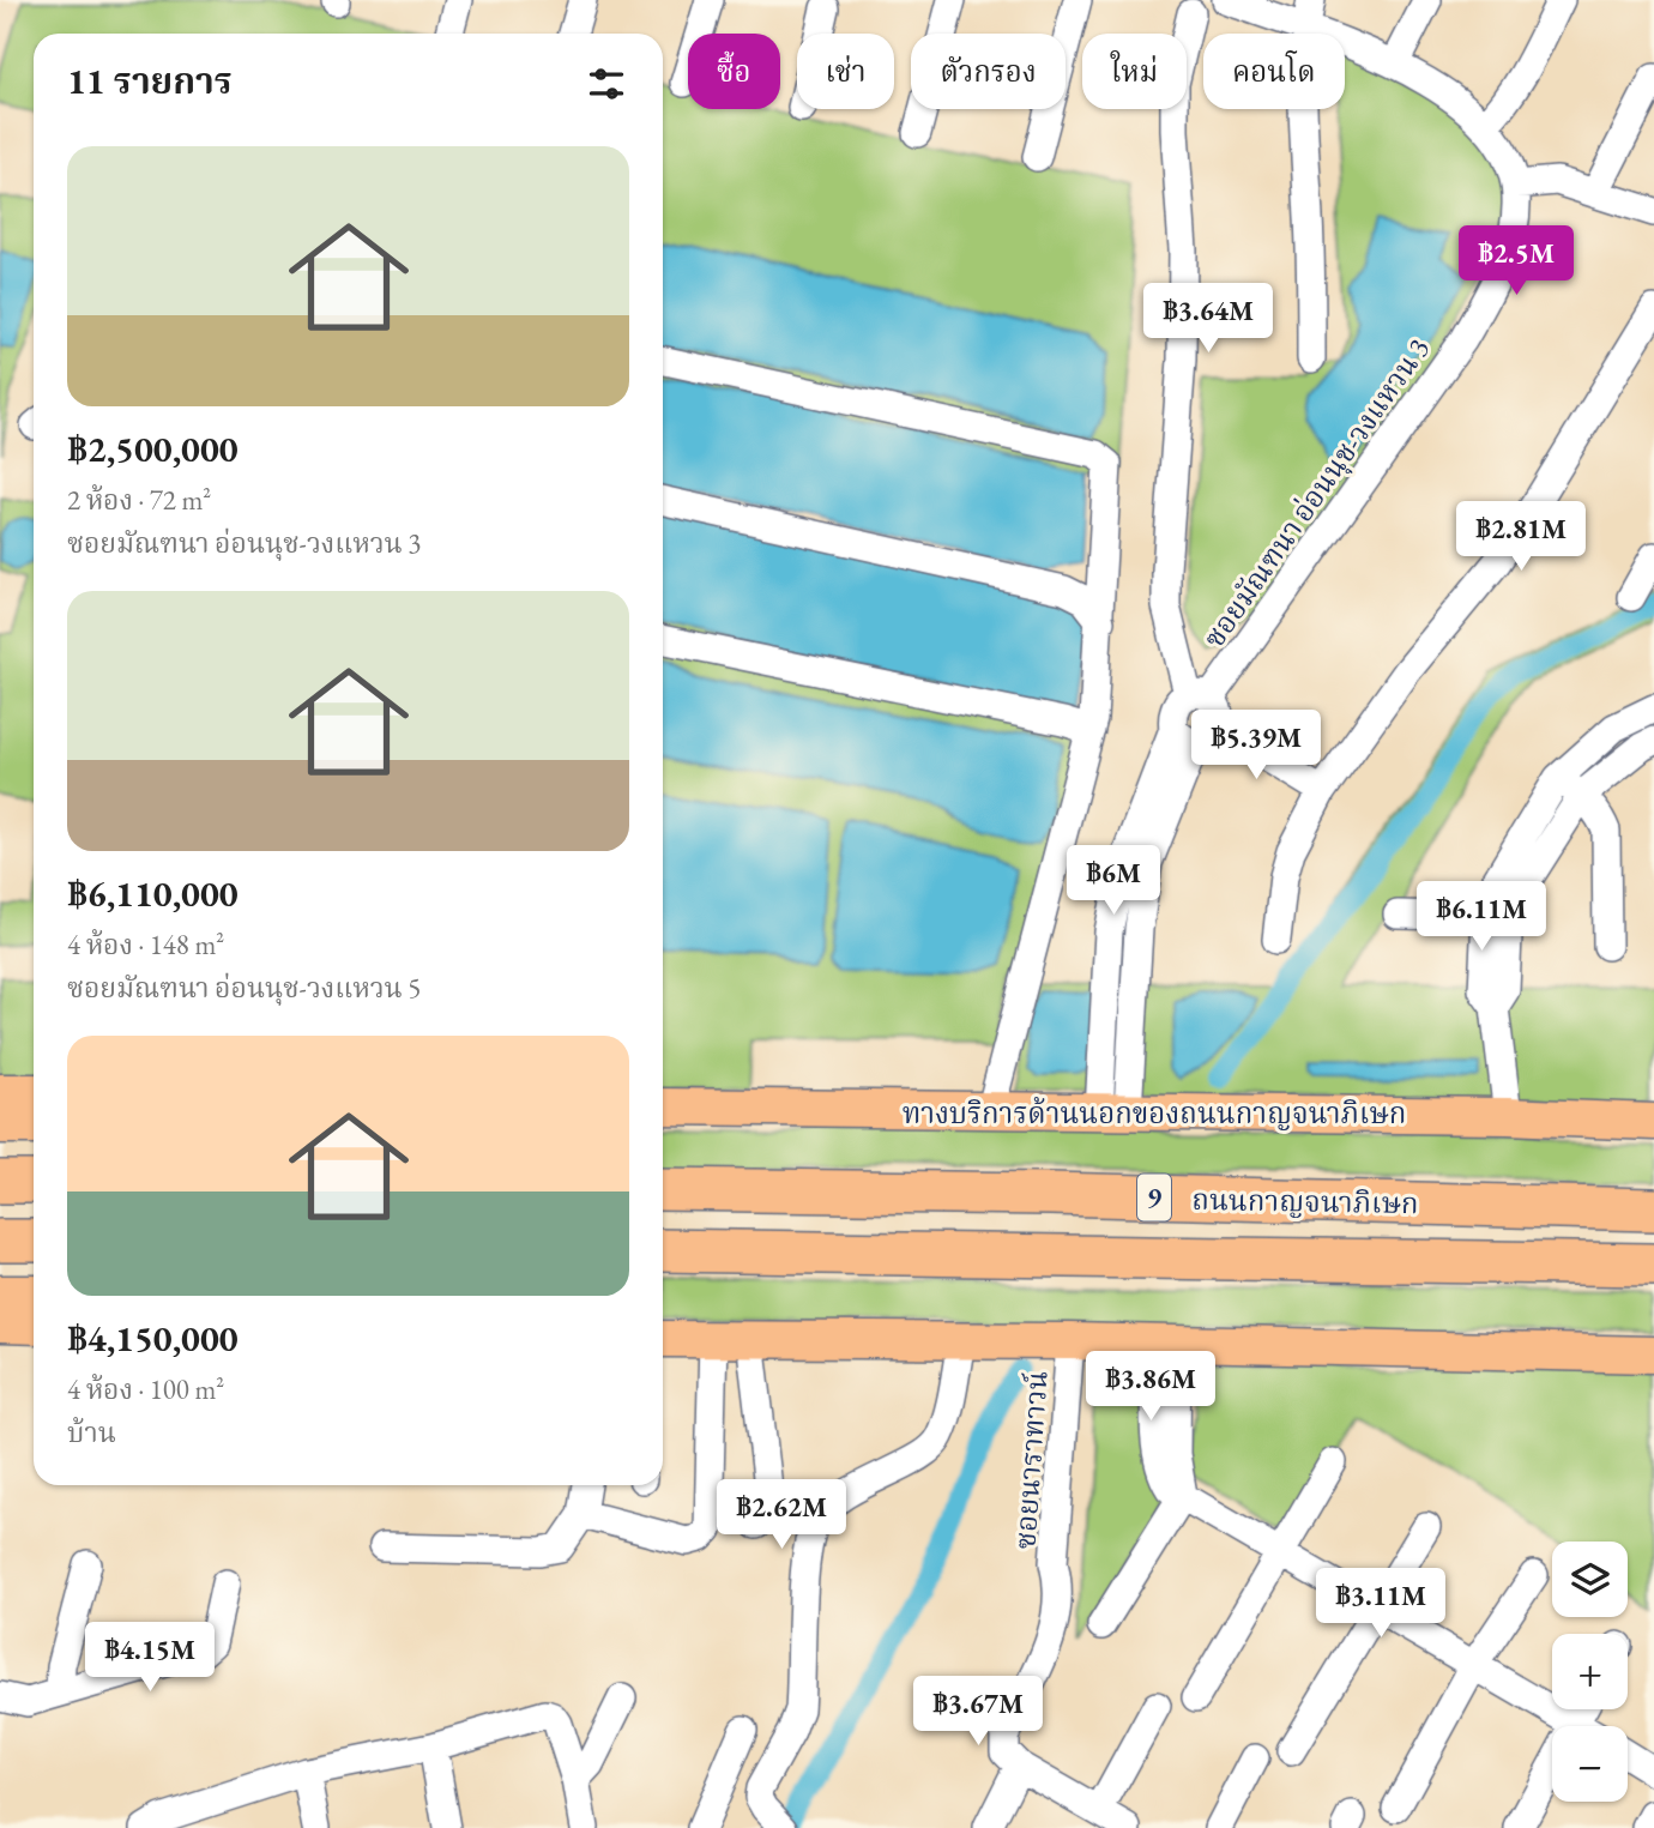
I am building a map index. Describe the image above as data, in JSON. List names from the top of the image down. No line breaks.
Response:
{"streets":{"highway":["9","ถนนกาญจนาภิเษก"],"main road":["ทางบริการด้านนอกของถนนกาญจนาภิเษก"],"street":["ซอยมัณฑนา อ่อนนุช-วงแหวน 3","ซอยนาราทาวน์"]},"crossings":[["ซอยมัณฑนา อ่อนนุช-วงแหวน 3","ทางบริการด้านนอกของถนนกาญจนาภิเษก"]],"page":{"chip":["ซื้อ","เช่า","ตัวกรอง","ใหม่","คอนโด"],"heading":"11 รายการ","list":[{"name":"฿2,500,000","note":"2 ห้อง · 72 m² · ซอยมัณฑนา อ่อนนุช-วงแหวน 3"},{"name":"฿6,110,000","note":"4 ห้อง · 148 m² · ซอยมัณฑนา อ่อนนุช-วงแหวน 5"},{"name":"฿4,150,000","note":"4 ห้อง · 100 m² · บ้าน"}],"price":["฿2.5M","฿3.64M","฿2.81M","฿5.39M","฿6M","฿6.11M","฿3.86M","฿2.62M","฿3.11M","฿4.15M","฿3.67M"],"map_buttons":["+","−"]}}
